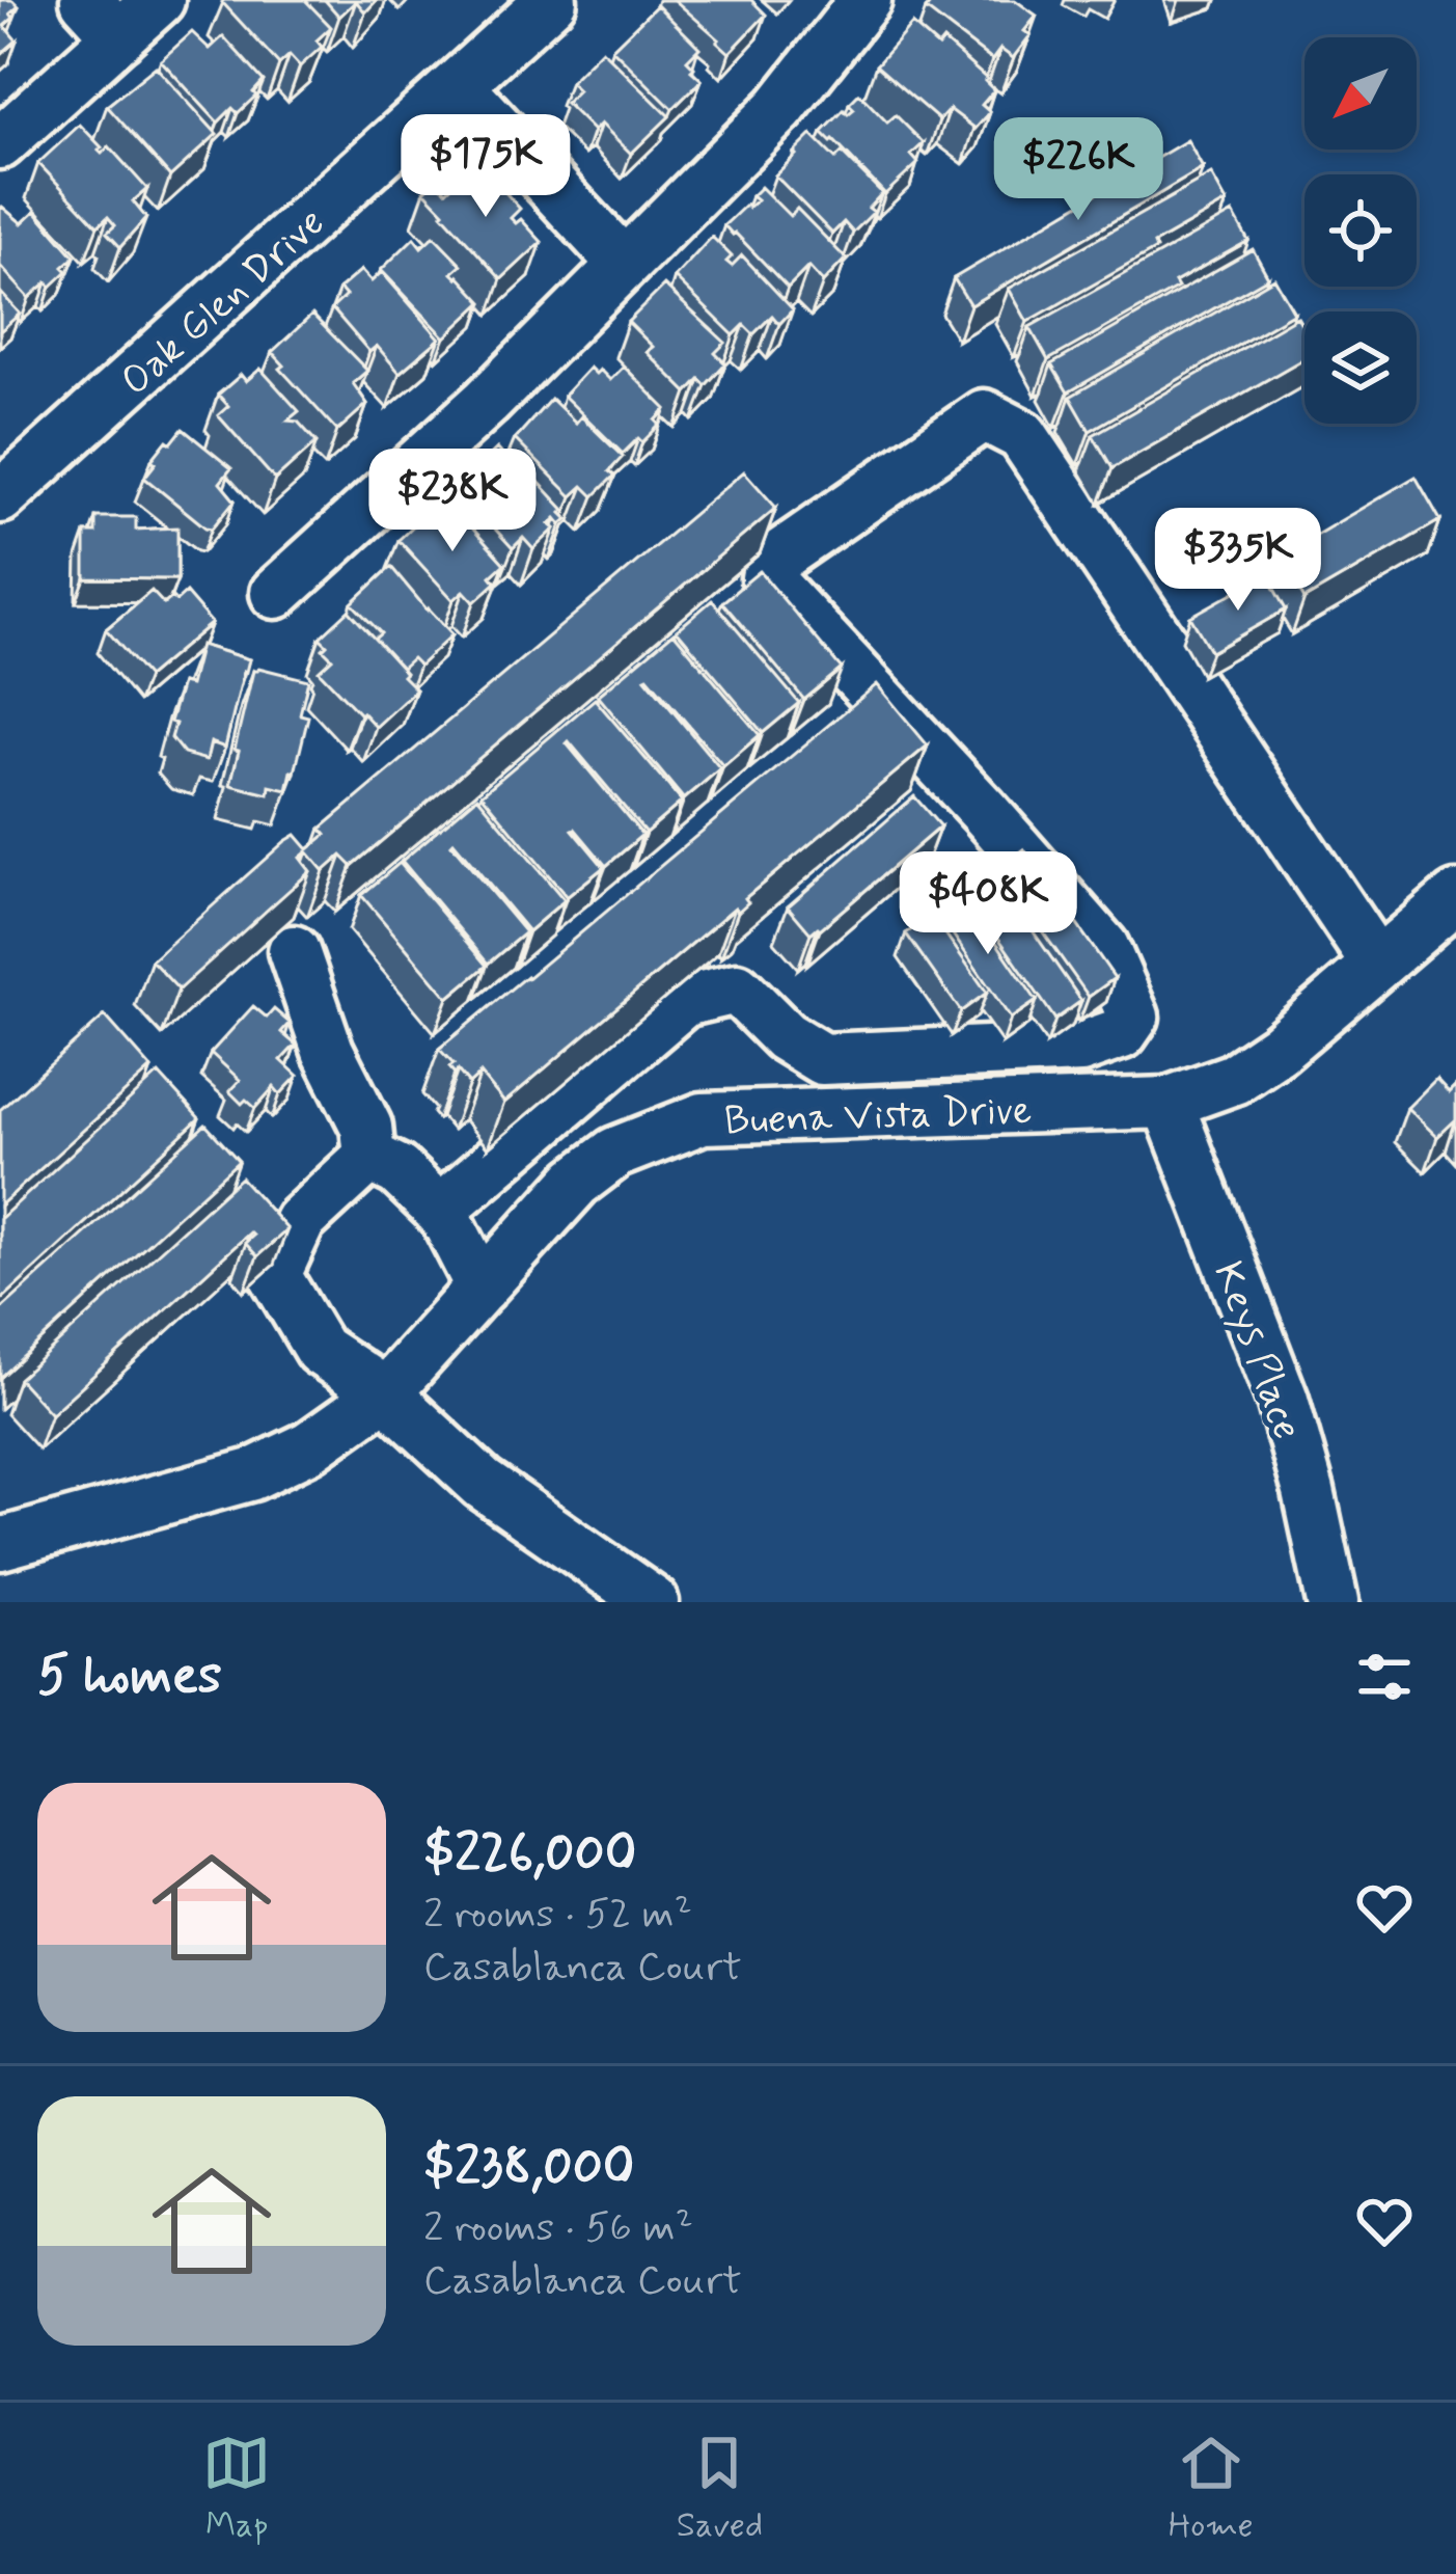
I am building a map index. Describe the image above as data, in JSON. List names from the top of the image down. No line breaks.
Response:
{"streets":{"street":["Oak Glen Drive","Buena Vista Drive","Keys Place"]},"crossings":[["Buena Vista Drive","Keys Place"]],"north":"bottom left","page":{"price":["$175K","$226K","$238K","$335K","$408K"],"heading":"5 homes","list":[{"name":"$226,000","note":"2 rooms · 52 m² · Casablanca Court"},{"name":"$238,000","note":"2 rooms · 56 m² · Casablanca Court"}],"tabs":["Map","Saved","Home"]}}
